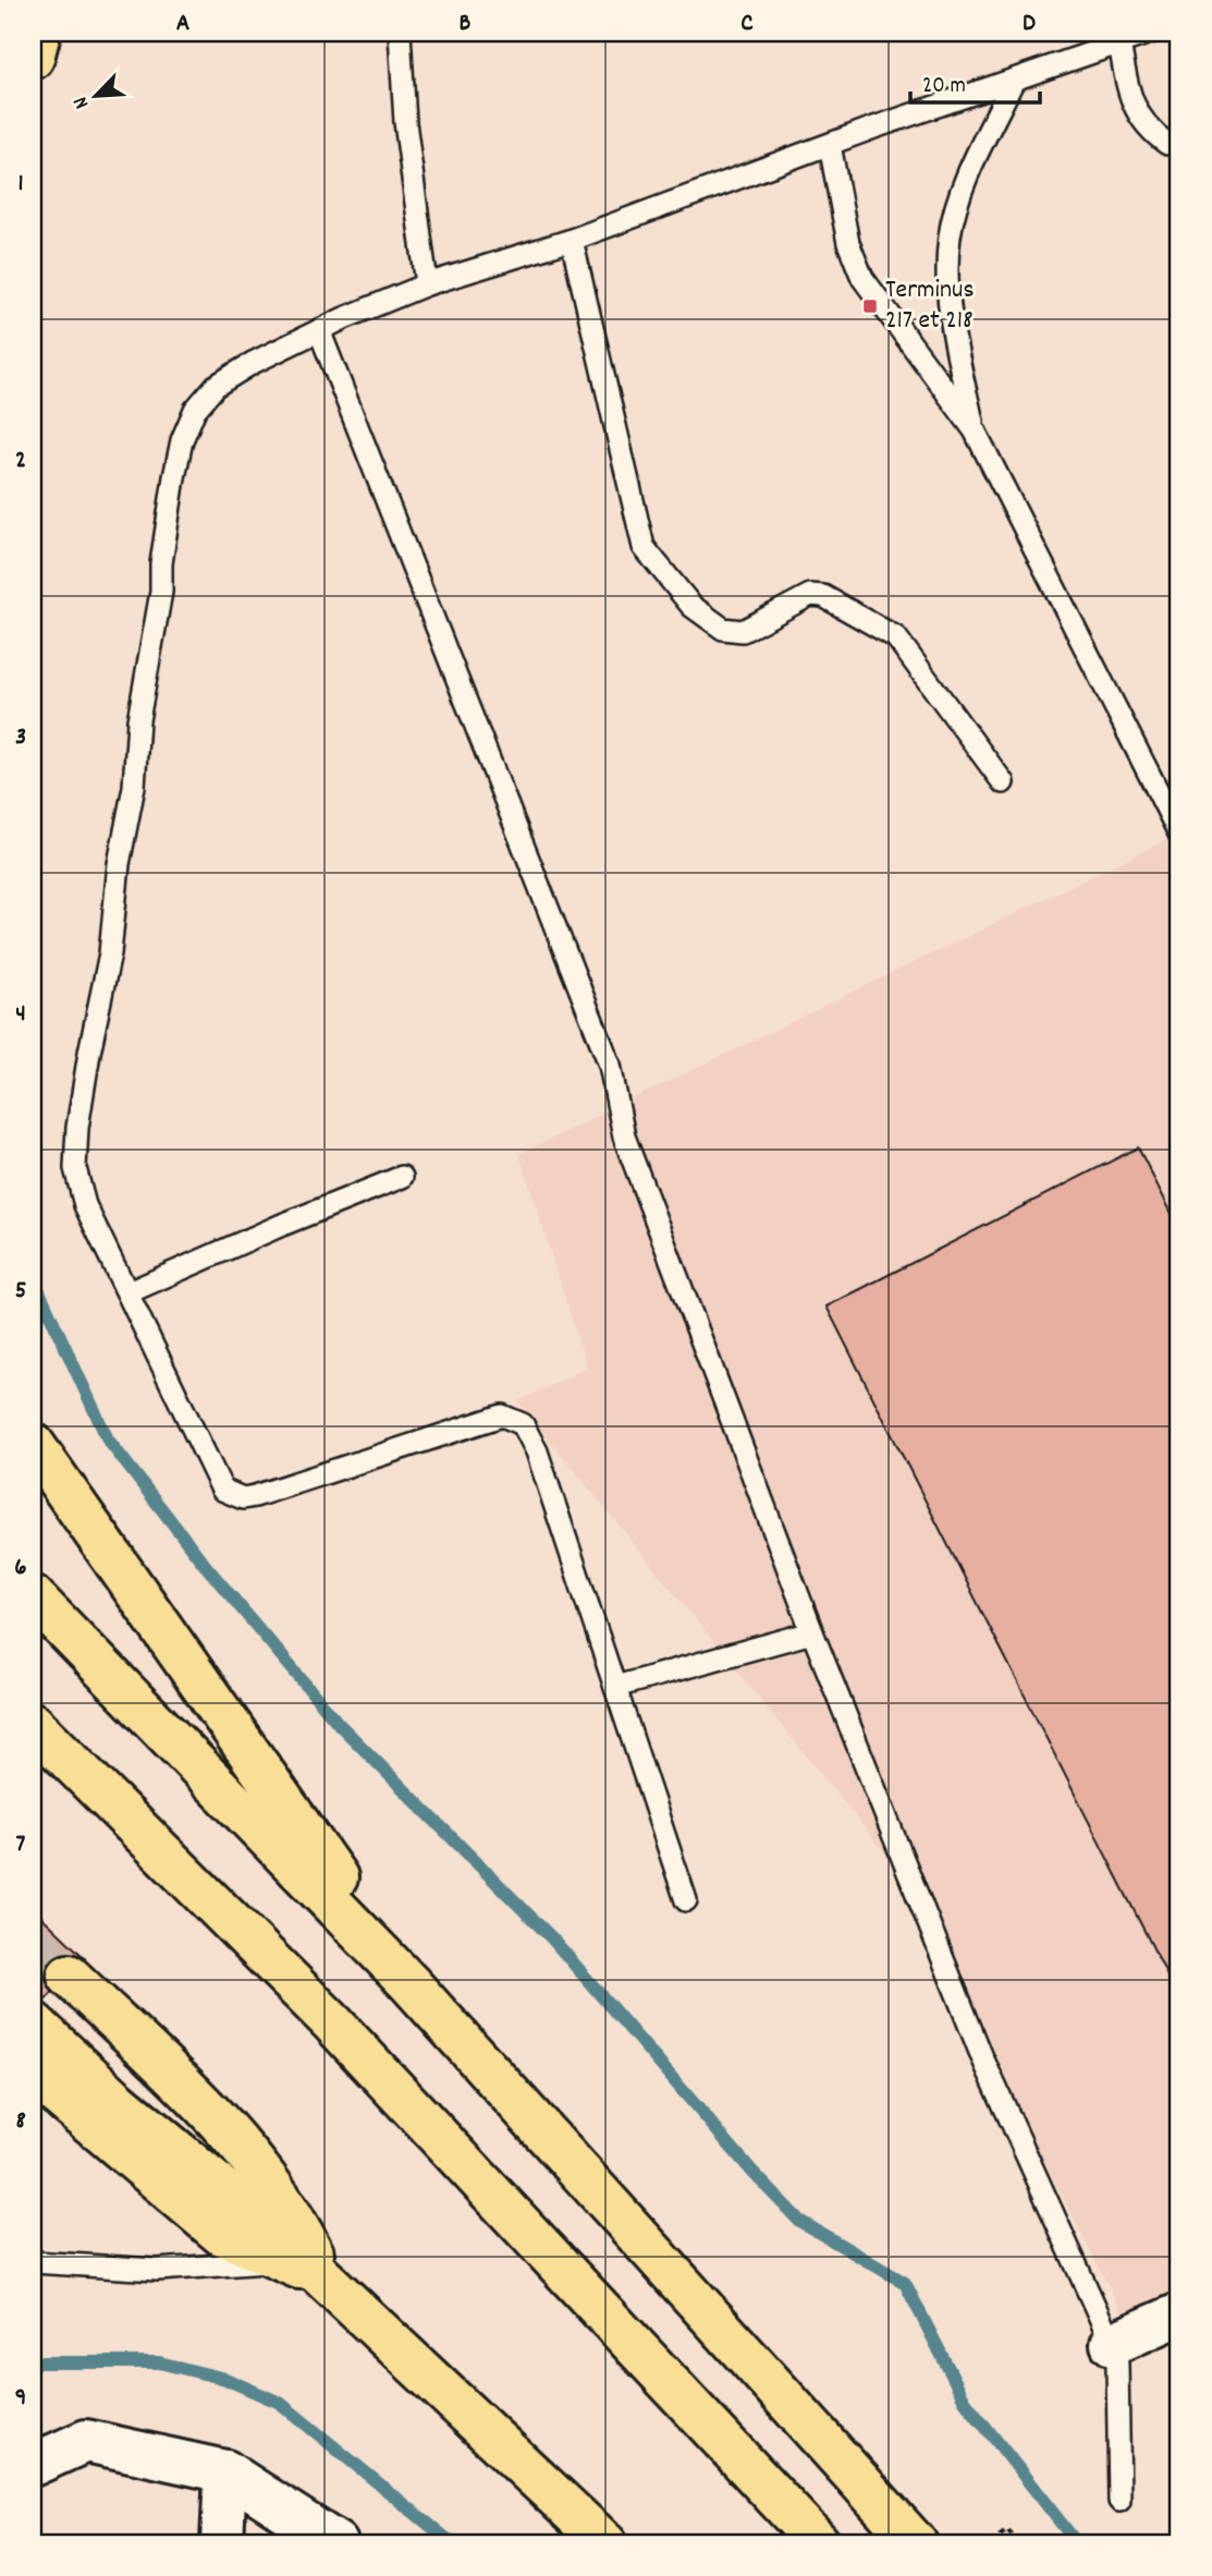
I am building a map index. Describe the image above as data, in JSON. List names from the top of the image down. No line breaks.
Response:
{"places":{"transit":["Terminus 217 et 218"]},"scale_bar":"20 m","north":"bottom left","grid":{"columns":["A","B","C","D"],"rows":["1","2","3","4","5","6","7","8","9"]}}
